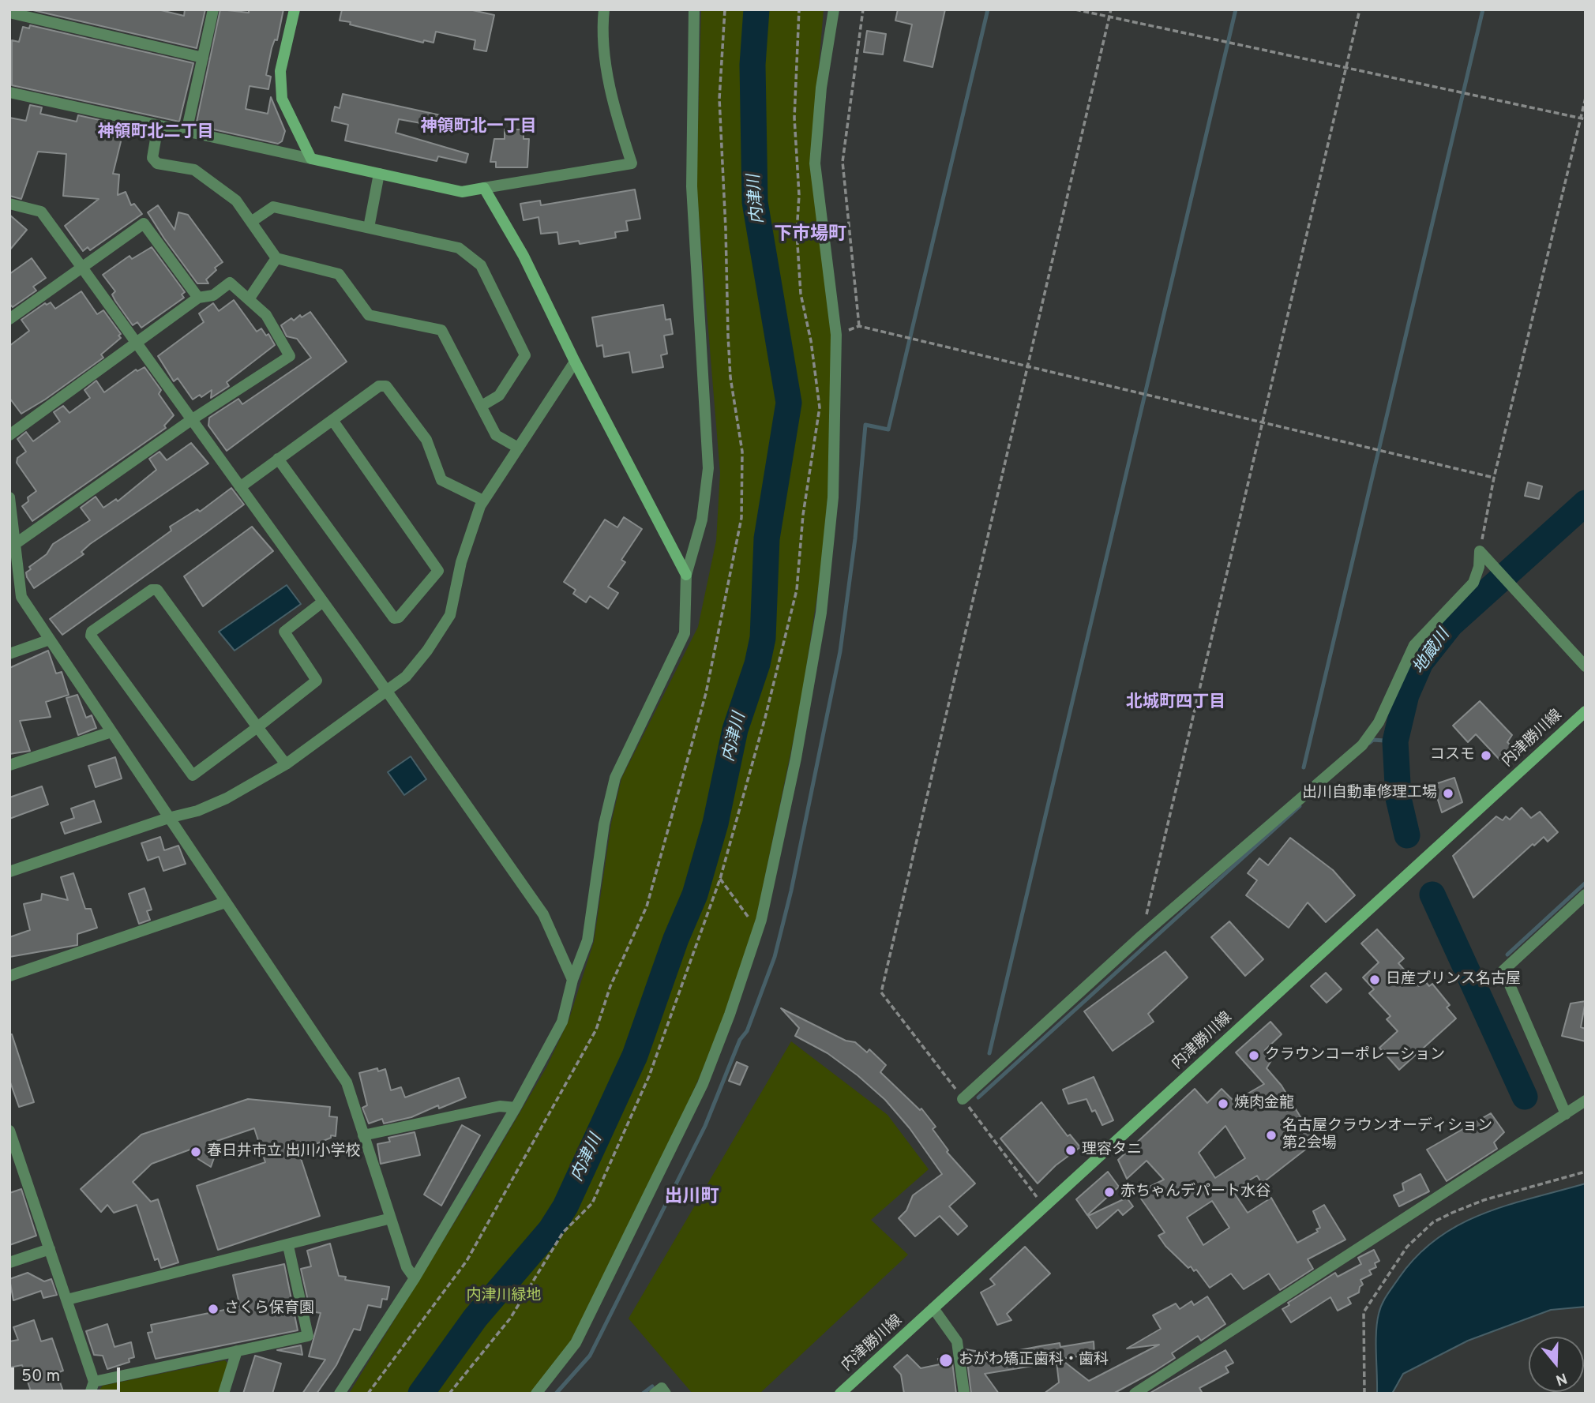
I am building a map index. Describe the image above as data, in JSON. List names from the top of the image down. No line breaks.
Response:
{"streets":{"main road":["内津勝川線"]},"districts":["神領町北一丁目","神領町北二丁目","下市場町","北城町四丁目","出川町"],"water":["内津川","地蔵川"],"parks":["内津川緑地"],"places":["コスモ","出川自動車修理工場","日産プリンス名古屋","クラウンコーポレーション","焼肉金龍","名古屋クラウンオーディション 第2会場","理容タニ","春日井市立 出川小学校","赤ちゃんデパート水谷","さくら保育園","おがわ矯正歯科・歯科"],"scale_bar":"50 m","north":"bottom"}
